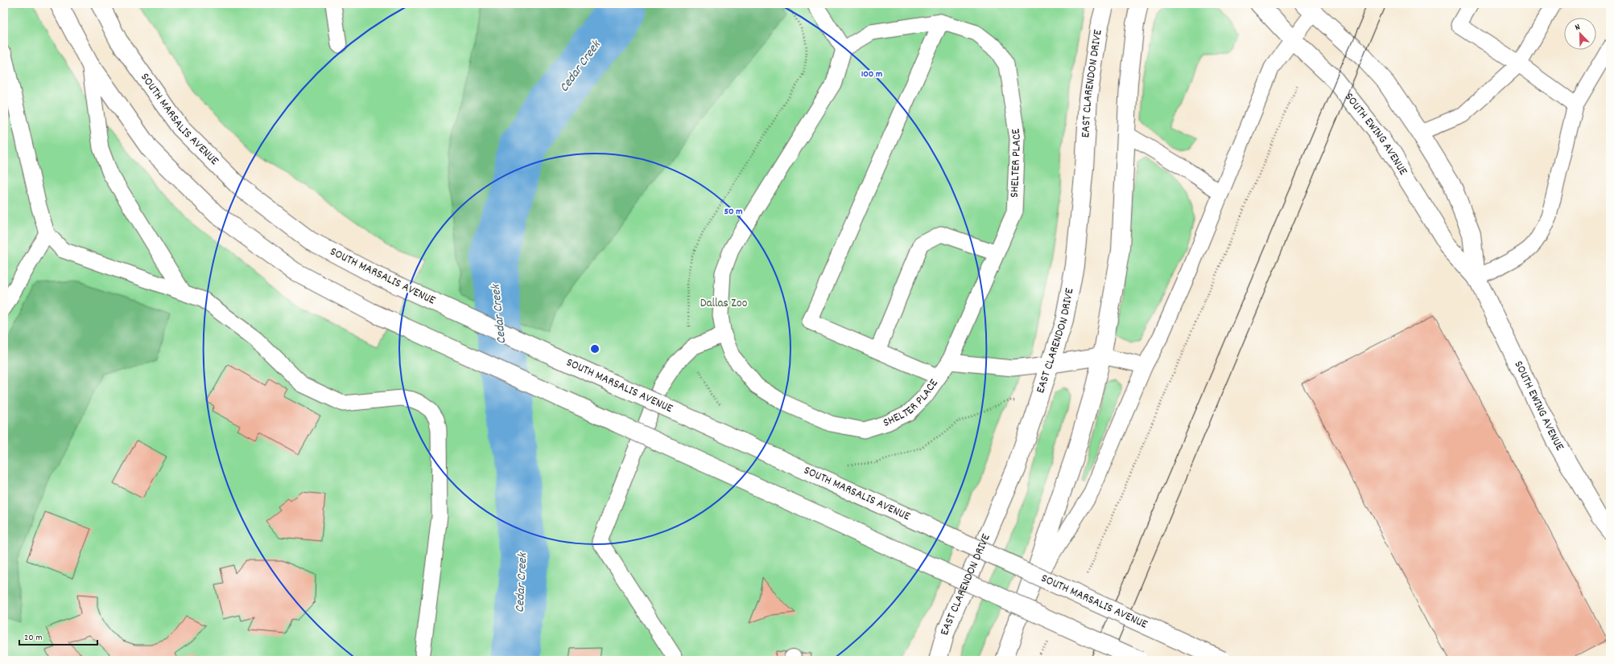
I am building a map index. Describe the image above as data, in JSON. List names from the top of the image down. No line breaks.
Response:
{"streets":{"main road":["EAST CLARENDON DRIVE","SOUTH MARSALIS AVENUE","SOUTH EWING AVENUE"],"lane":["SHELTER PLACE"]},"water":["Cedar Creek"],"parks":["Dallas Zoo"],"scale_bar":"20 m","north":"top left","rings":["100 m","50 m"]}
